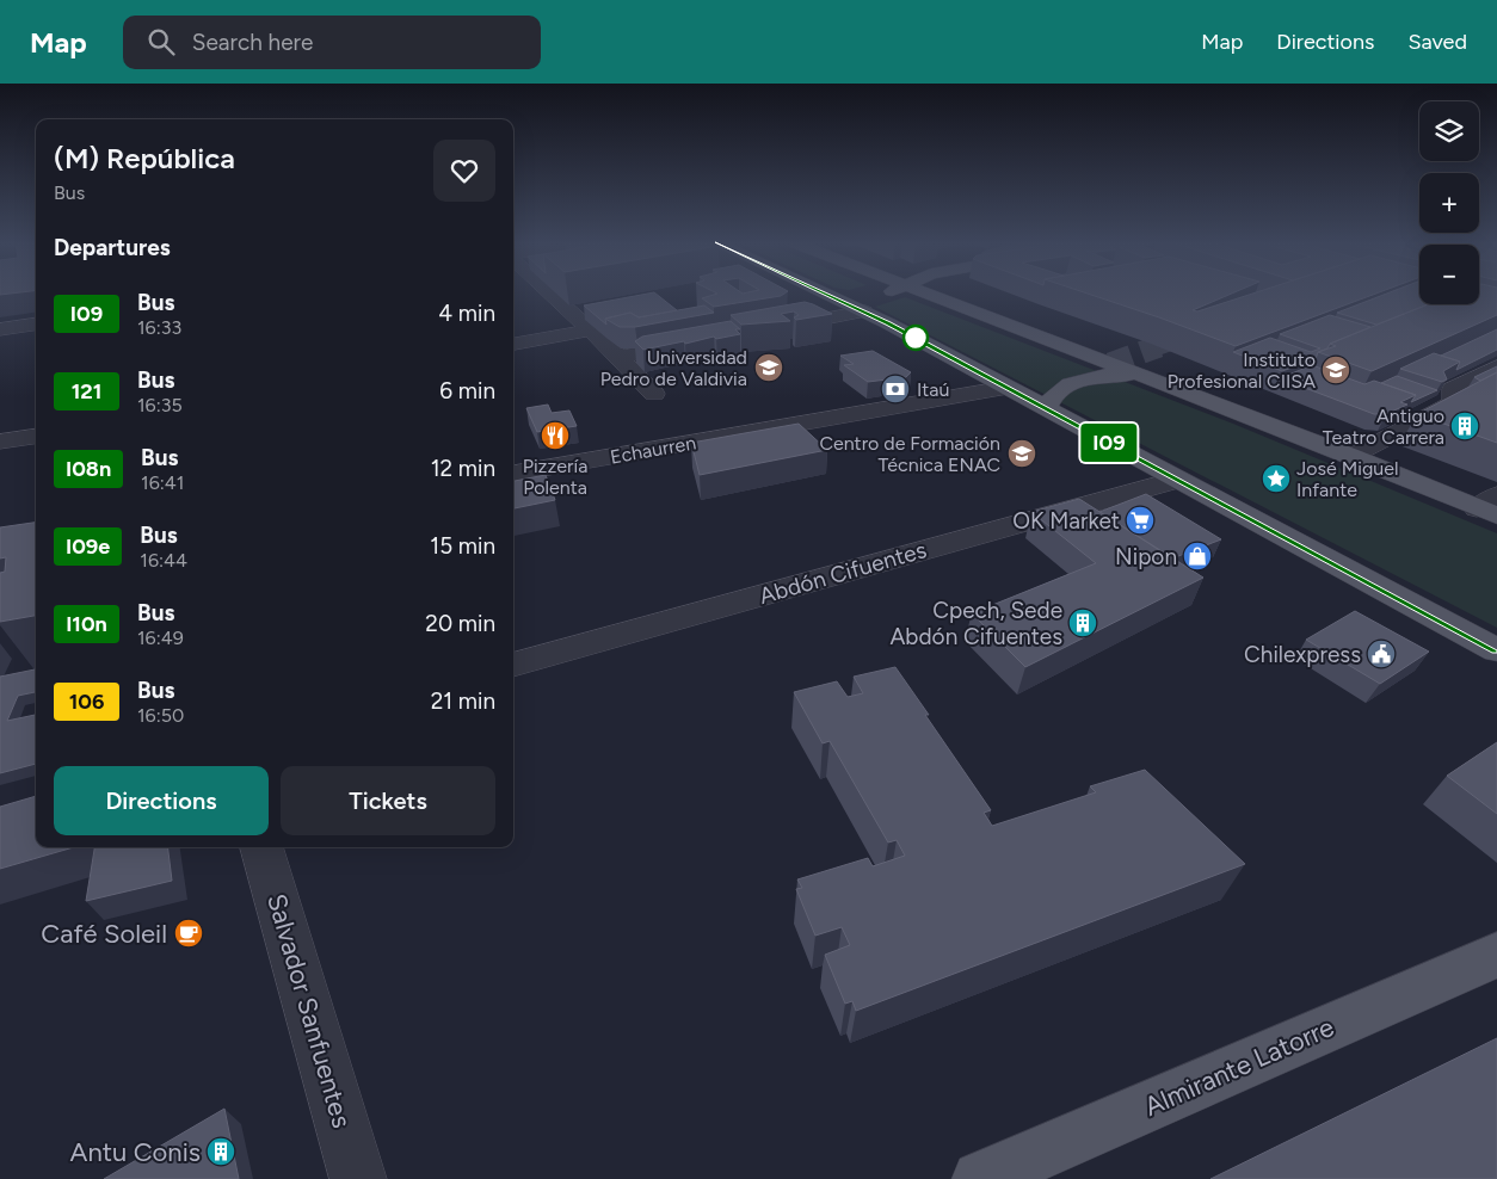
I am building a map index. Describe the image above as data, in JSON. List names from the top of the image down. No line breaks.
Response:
{"streets":{"main road":["Almirante Latorre"],"street":["Echaurren","Abdón Cifuentes","Salvador Sanfuentes"]},"places":{"school or university":["Universidad Pedro de Valdivia","Instituto Profesional CIISA","Centro de Formación Técnica ENAC"],"bank":["Itaú"],"building":["Antiguo Teatro Carrera","Cpech, Sede Abdón Cifuentes","Antu Conis"],"restaurant":["Pizzería Polenta"],"place":["José Miguel Infante"],"supermarket":["OK Market"],"shop":["Nipon"],"public building":["Chilexpress"],"cafe":["Café Soleil"]},"lines":["bus line I09"],"page":{"header":"Map","search":"Search here","nav":["Map","Directions","Saved"],"on_map":"I09","map_buttons":["+","−"],"heading":[["(M) República","Bus"],"Departures"],"list":[{"mark":"I09","name":"Bus","note":"16:33","value":"4 min"},{"mark":"121","name":"Bus","note":"16:35","value":"6 min"},{"mark":"I08n","name":"Bus","note":"16:41","value":"12 min"},{"mark":"I09e","name":"Bus","note":"16:44","value":"15 min"},{"mark":"I10n","name":"Bus","note":"16:49","value":"20 min"},{"mark":"106","name":"Bus","note":"16:50","value":"21 min"}],"buttons":["Directions","Tickets"]}}
